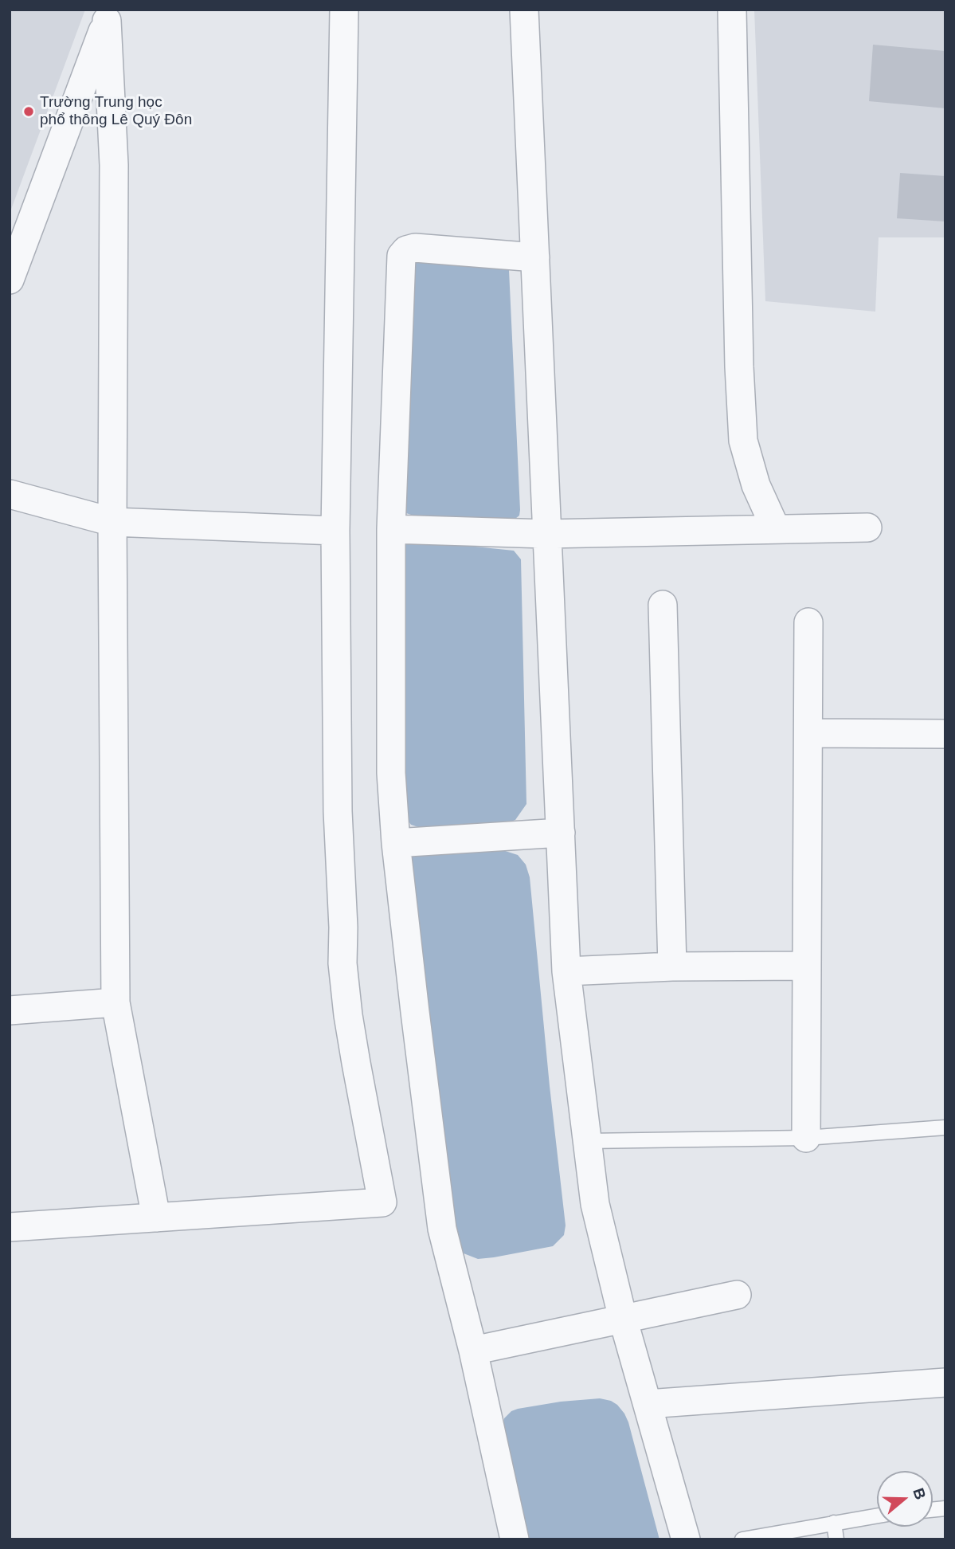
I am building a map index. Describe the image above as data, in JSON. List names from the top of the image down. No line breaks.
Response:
{"places":["Trường Trung học phổ thông Lê Quý Đôn"],"north":"right"}
